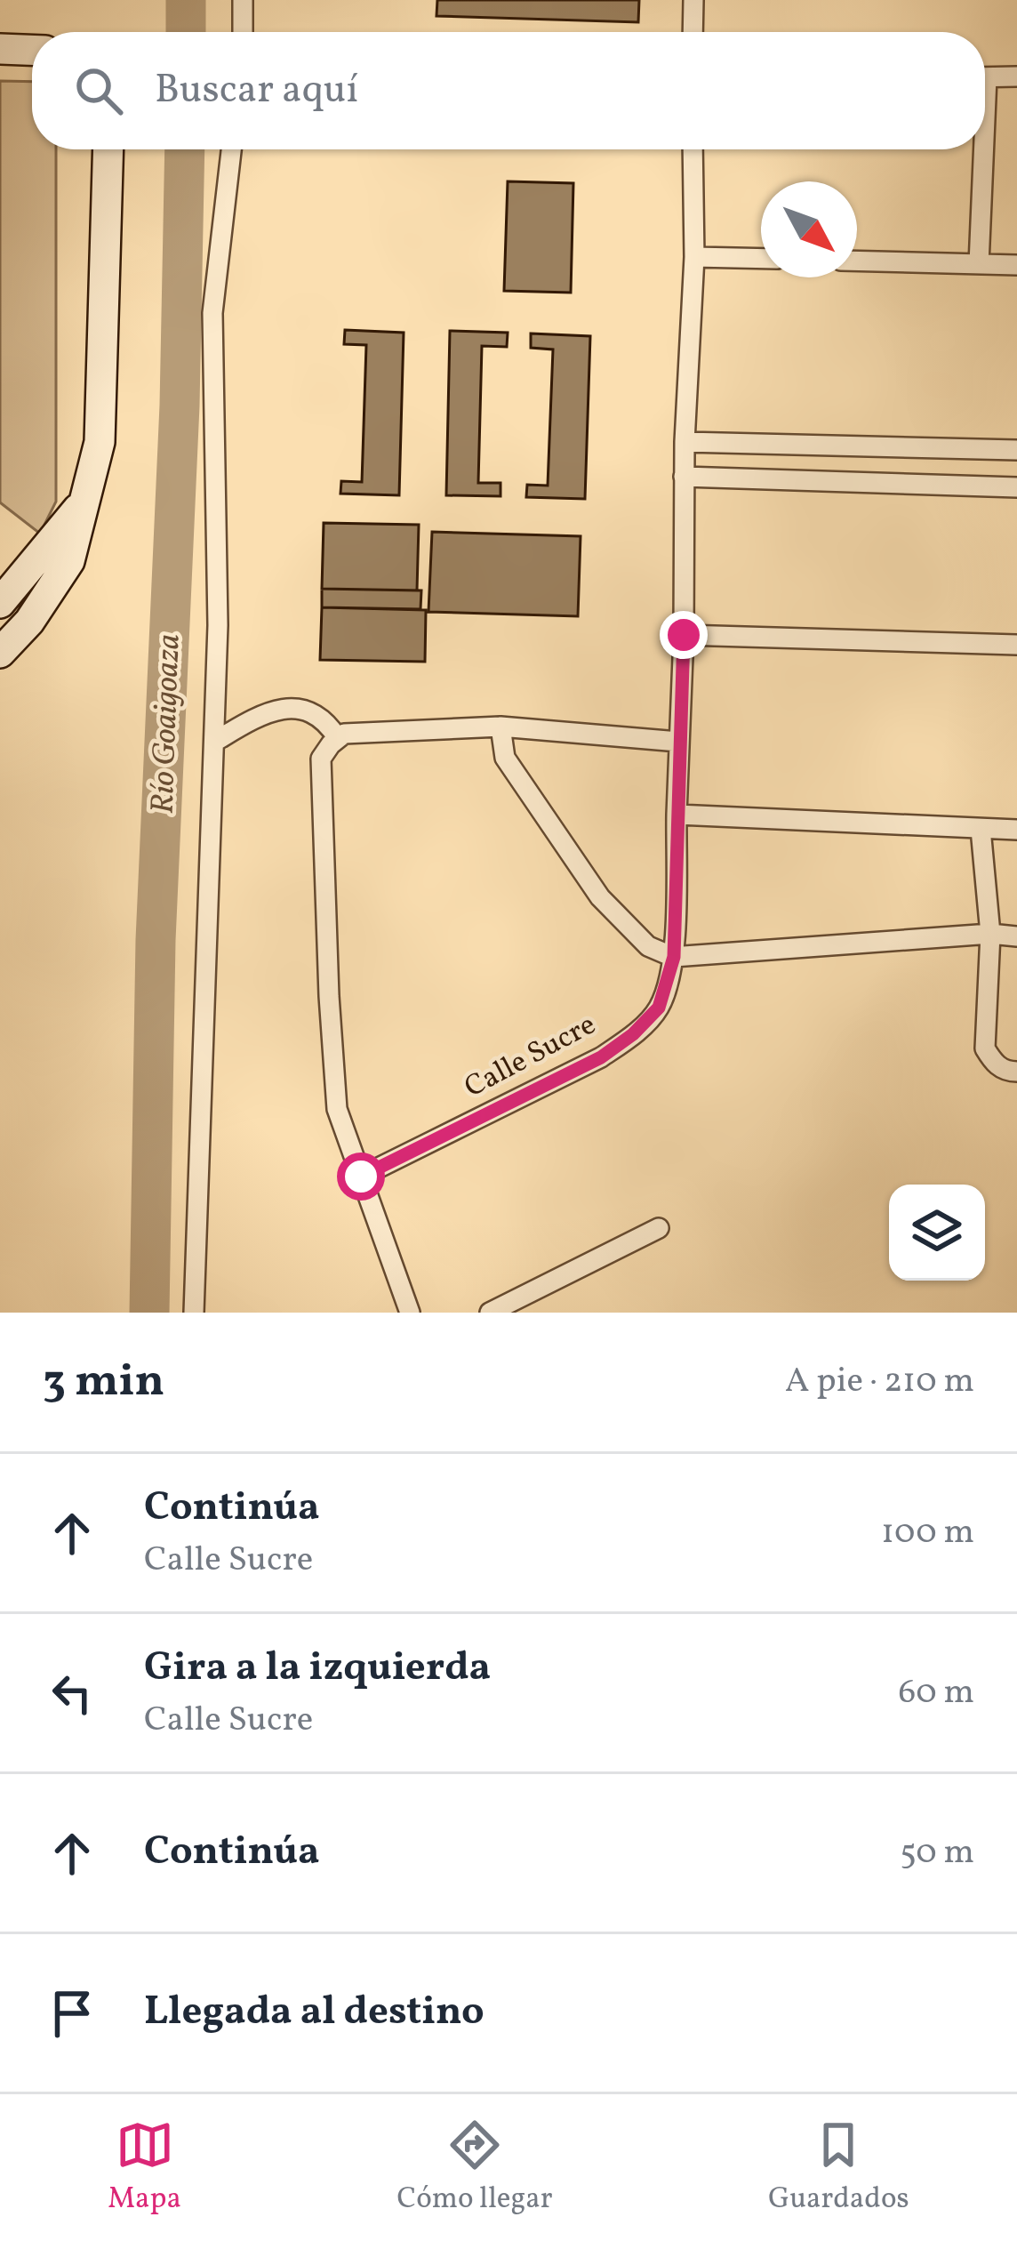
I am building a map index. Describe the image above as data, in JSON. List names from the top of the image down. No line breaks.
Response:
{"streets":{"street":["Calle Sucre"]},"water":["Río Goaigoaza"],"north":"bottom right","page":{"search":"Buscar aquí","heading":["3 min","A pie · 210 m"],"list":[["Continúa","Calle Sucre","100 m"],["Gira a la izquierda","Calle Sucre","60 m"],["Continúa","50 m"],"Llegada al destino"],"nav":["Mapa","Cómo llegar","Guardados"]}}
